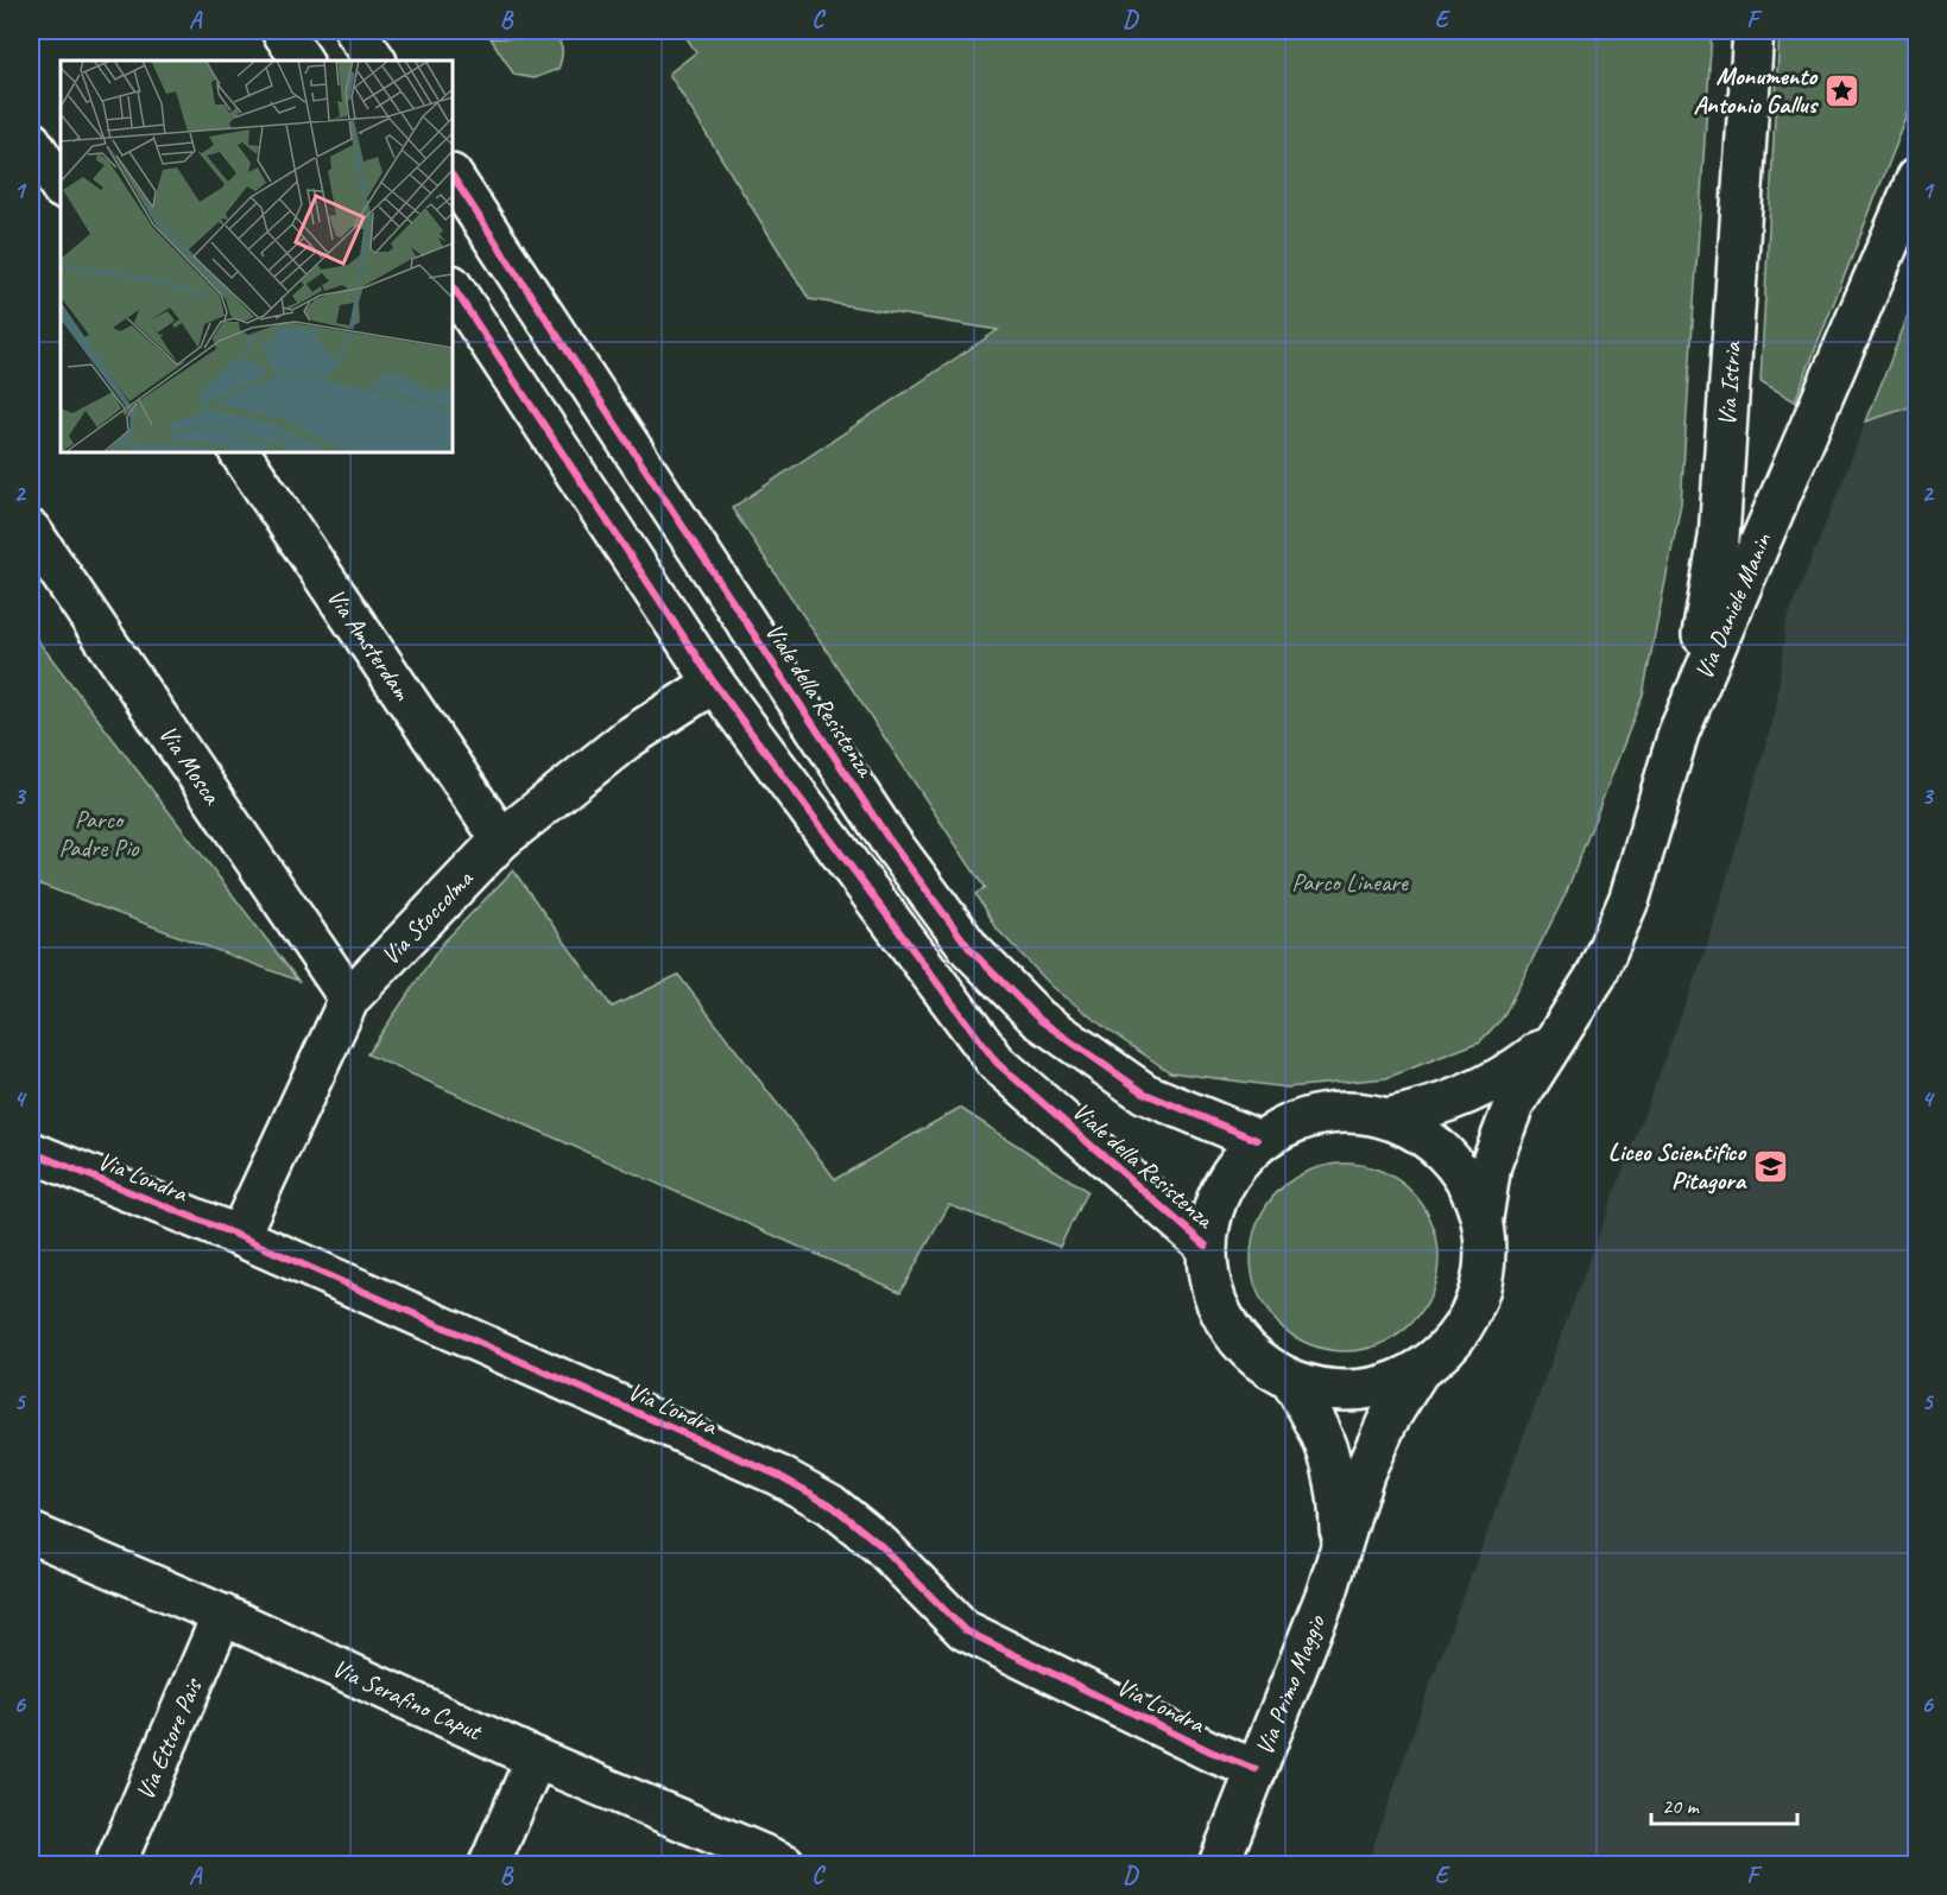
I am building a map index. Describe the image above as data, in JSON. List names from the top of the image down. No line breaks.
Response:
{"streets":{"street":["Via Istria","Via Daniele Manin","Via Amsterdam","Viale della Resistenza","Via Mosca","Via Stoccolma","Via Londra","Via Primo Maggio","Via Serafino Caput","Via Ettore Pais"]},"crossings":[["Via Istria","Via Daniele Manin"],["Via Amsterdam","Via Stoccolma"],["Viale della Resistenza","Via Stoccolma"],["Via Mosca","Via Stoccolma"],["Via Stoccolma","Via Londra"],["Via Londra","Via Primo Maggio"],["Via Serafino Caput","Via Ettore Pais"]],"parks":["Parco Padre Pio","Parco Lineare"],"places":{"place":["Monumento Antonio Gallus"],"school or university":["Liceo Scientifico Pitagora"]},"scale_bar":"20 m","grid":{"columns":["A","B","C","D","E","F"],"rows":["1","2","3","4","5","6"]}}
